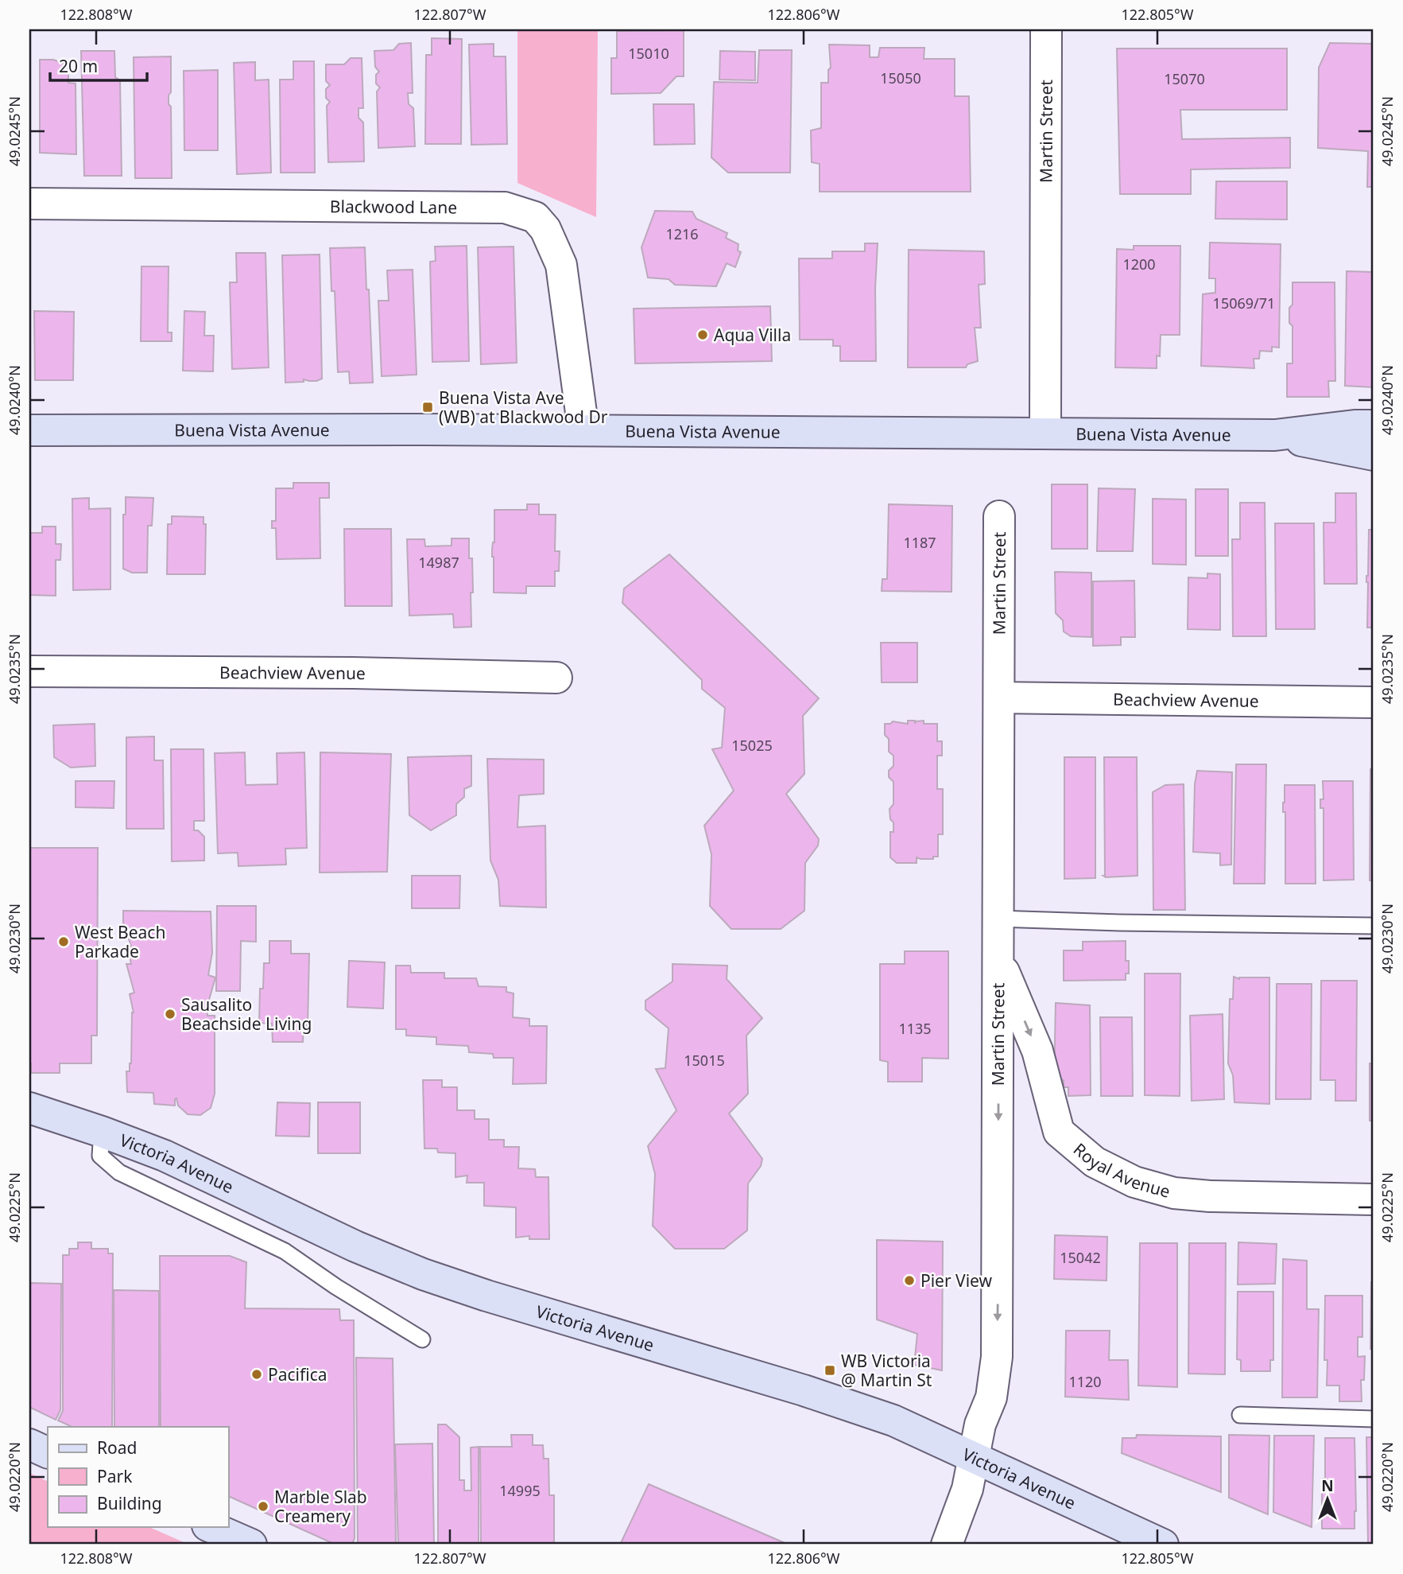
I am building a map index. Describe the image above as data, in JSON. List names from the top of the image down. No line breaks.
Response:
{"streets":{"street":["Martin Street","Blackwood Lane","Buena Vista Avenue","Beachview Avenue","Victoria Avenue","Royal Avenue"]},"crossings":[["Martin Street","Buena Vista Avenue"],["Martin Street","Beachview Avenue"],["Martin Street","Victoria Avenue"],["Martin Street","Royal Avenue"],["Blackwood Lane","Buena Vista Avenue"]],"one_way":["Royal Avenue"],"places":{"other":["Aqua Villa","West Beach Parkade","Sausalito Beachside Living","Pier View","Pacifica","Marble Slab Creamery"],"transit":["Buena Vista Ave (WB) at Blackwood Dr","WB Victoria @ Martin St"]},"house_numbers":["15010","15050","15070","1216","1200","15069/71","1187","14987","15025","1135","15015","15042","1120","14995"],"legend":["Road","Park","Building"],"scale_bar":"20 m","north":"top","coordinates":["122.808°W","122.807°W","122.806°W","122.805°W","49.0245°N","49.0240°N","49.0235°N","49.0230°N","49.0225°N","49.0220°N"]}
